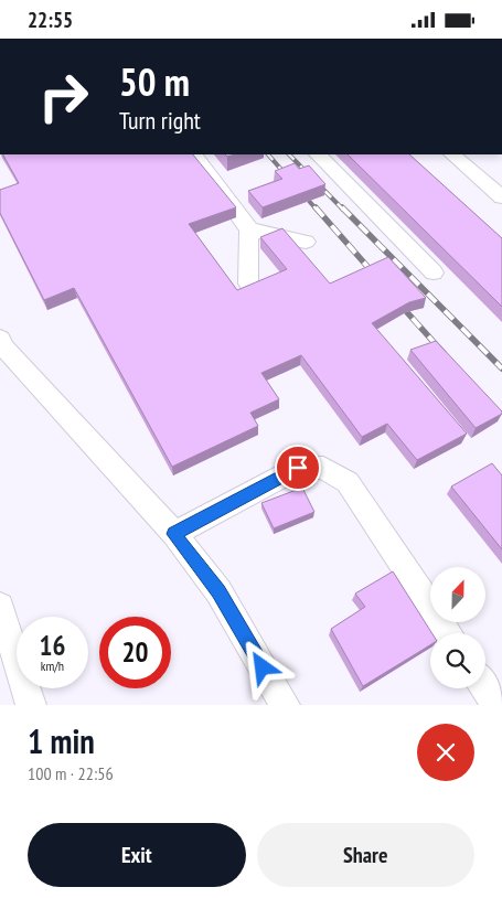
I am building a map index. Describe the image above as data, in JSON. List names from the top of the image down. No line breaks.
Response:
{"north":"top","page":{"status":"22:55","turn":["50 m","Turn right"],"speed":"16 km/h","limit":"20","heading":["1 min","100 m · 22:56"],"buttons":["Exit","Share"]}}
